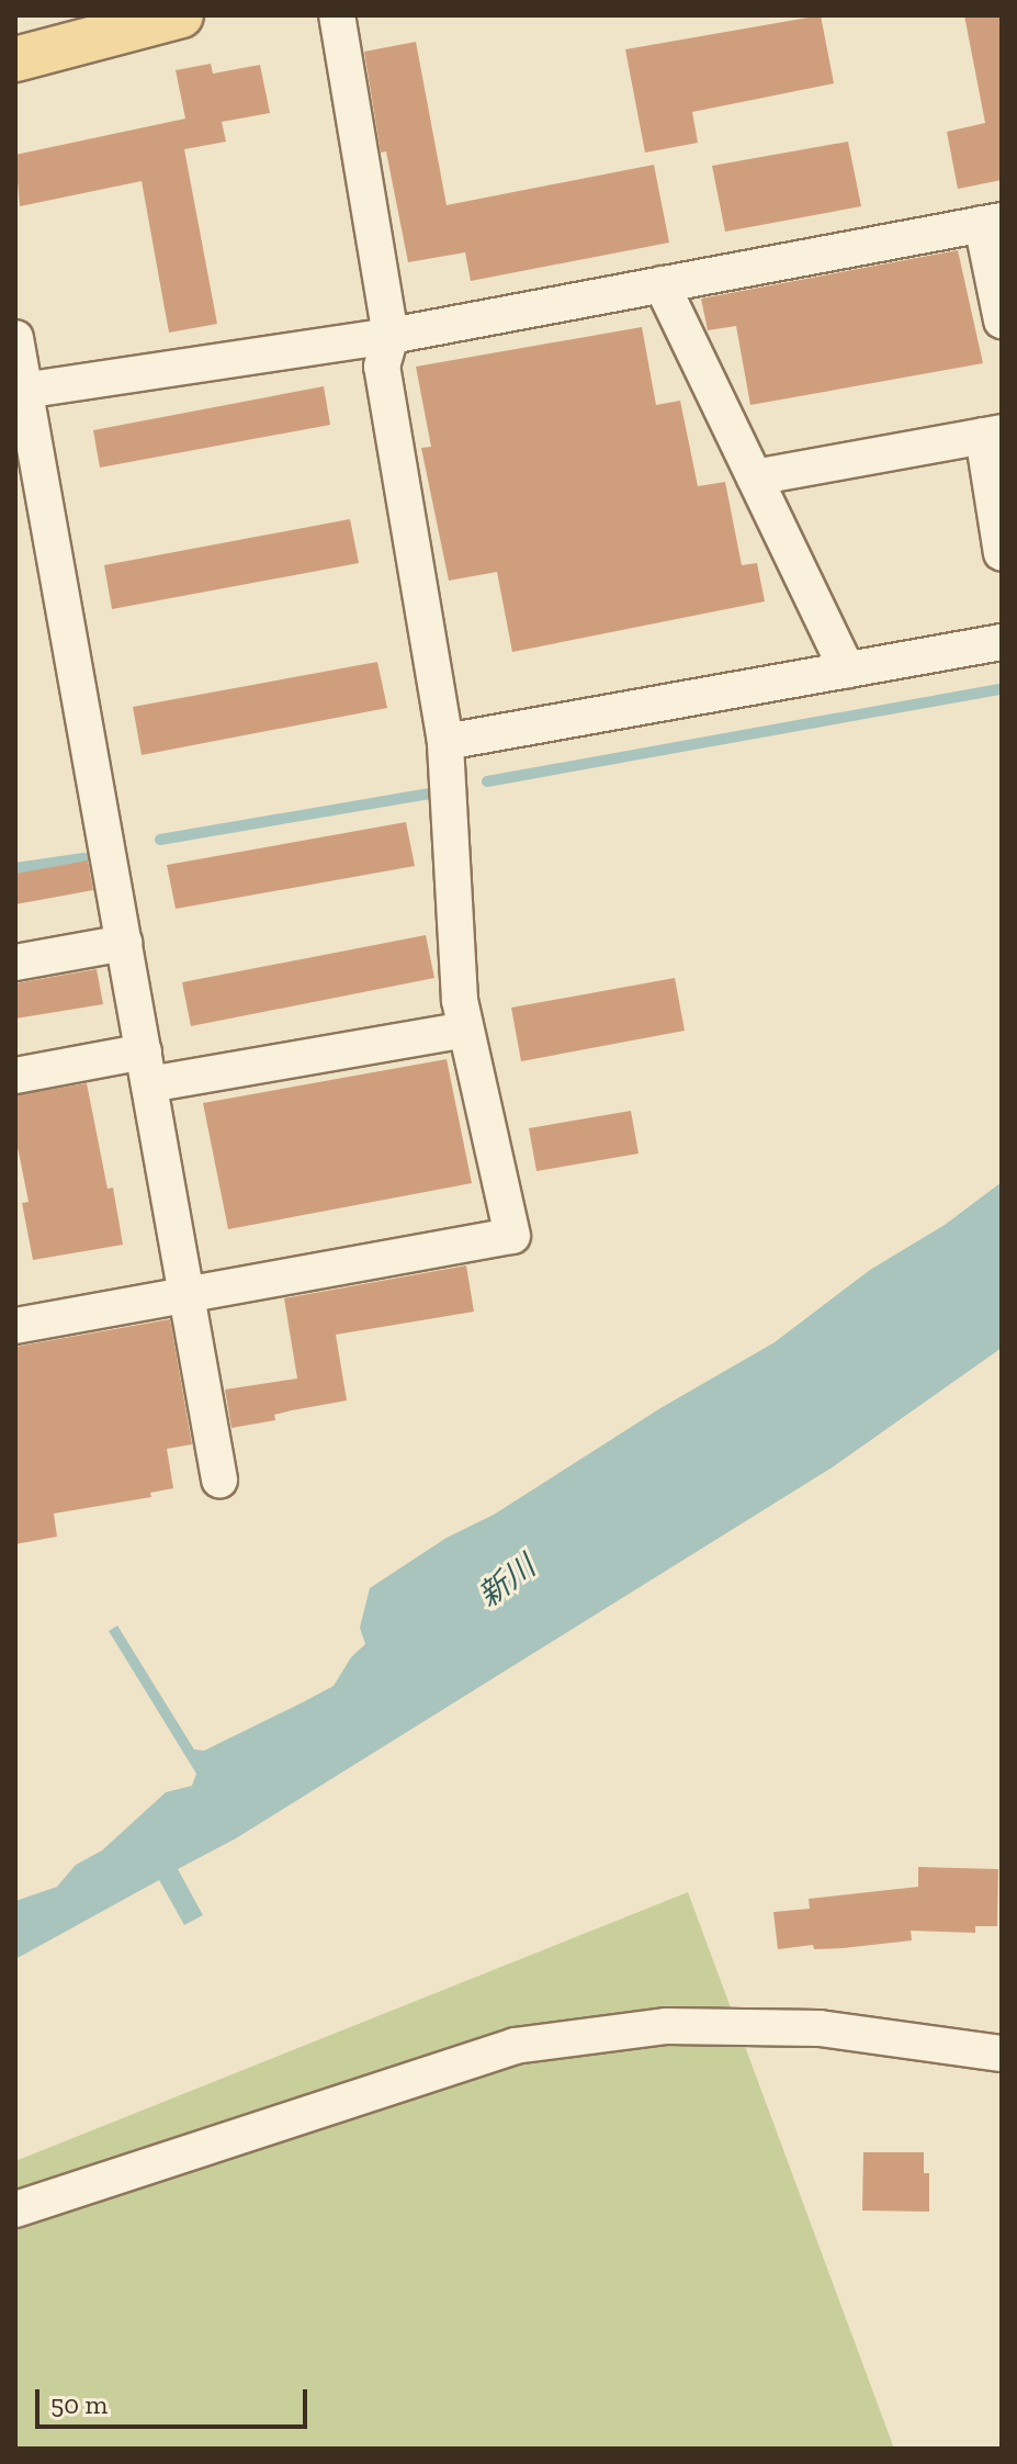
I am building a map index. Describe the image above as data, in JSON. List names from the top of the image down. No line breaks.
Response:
{"water":["新川"],"scale_bar":"50 m"}
